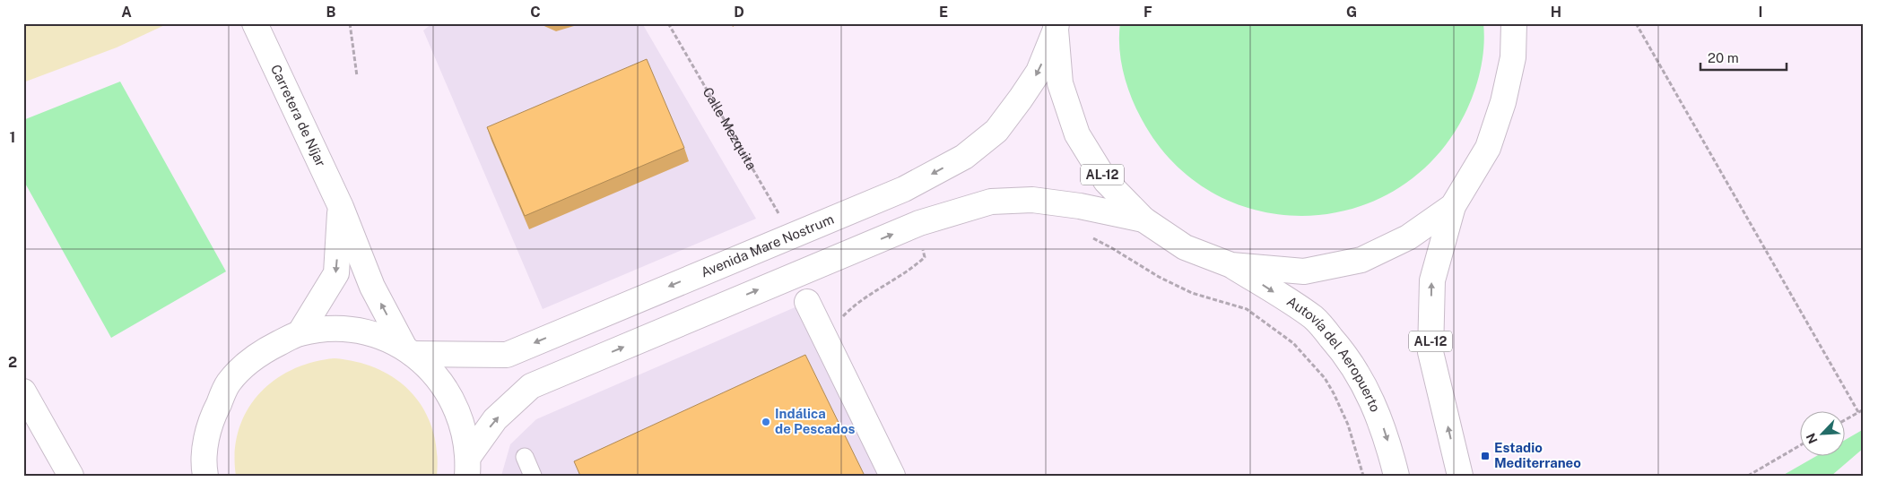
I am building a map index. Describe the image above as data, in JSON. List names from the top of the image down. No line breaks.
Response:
{"streets":{"main road":["Carretera de Níjar","AL-12","Avenida Mare Nostrum","Autovía del Aeropuerto"],"path":["Calle Mezquita"]},"crossings":[["Carretera de Níjar","Avenida Mare Nostrum"],["Calle Mezquita","Avenida Mare Nostrum"],["AL-12","Avenida Mare Nostrum"],["AL-12","Autovía del Aeropuerto"]],"one_way":["Autovía del Aeropuerto"],"places":{"other":["Indálica de Pescados"],"transit":["Estadio Mediterraneo"]},"scale_bar":"20 m","north":"bottom left","grid":{"columns":["A","B","C","D","E","F","G","H","I"],"rows":["1","2"]}}
